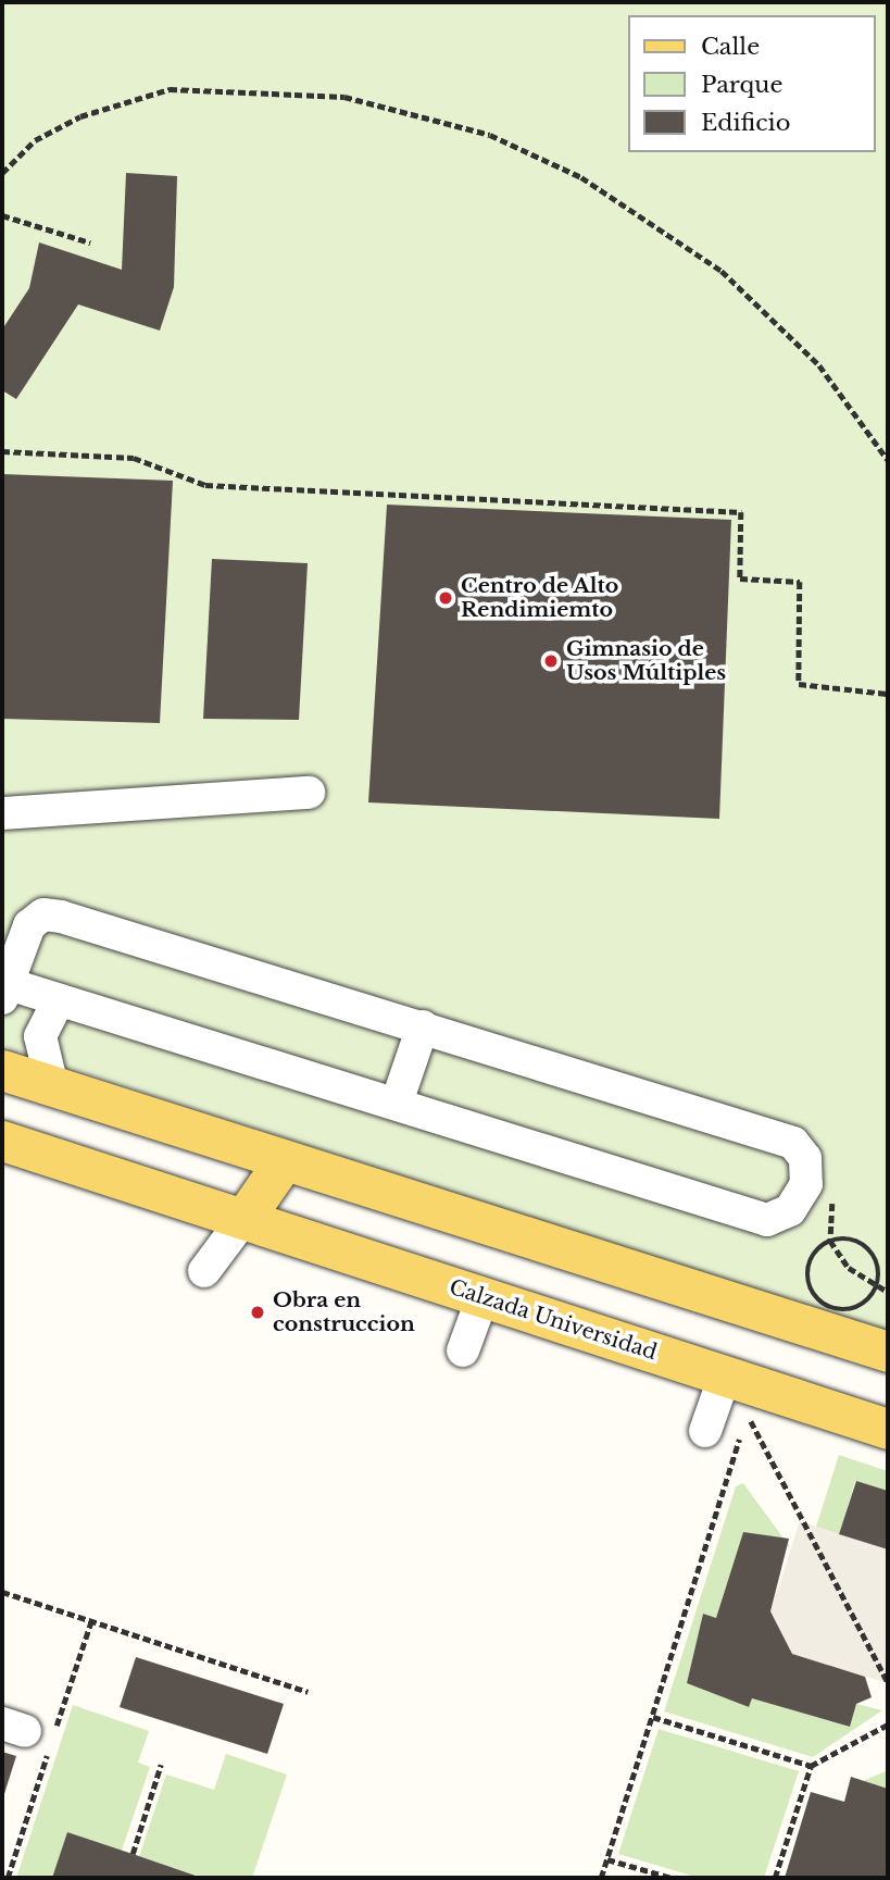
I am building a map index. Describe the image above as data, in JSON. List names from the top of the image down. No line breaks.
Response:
{"streets":{"main road":["Calzada Universidad"]},"places":["Centro de Alto Rendimiemto","Gimnasio de Usos Múltiples","Obra en construccion"],"legend":["Calle","Parque","Edificio"]}
